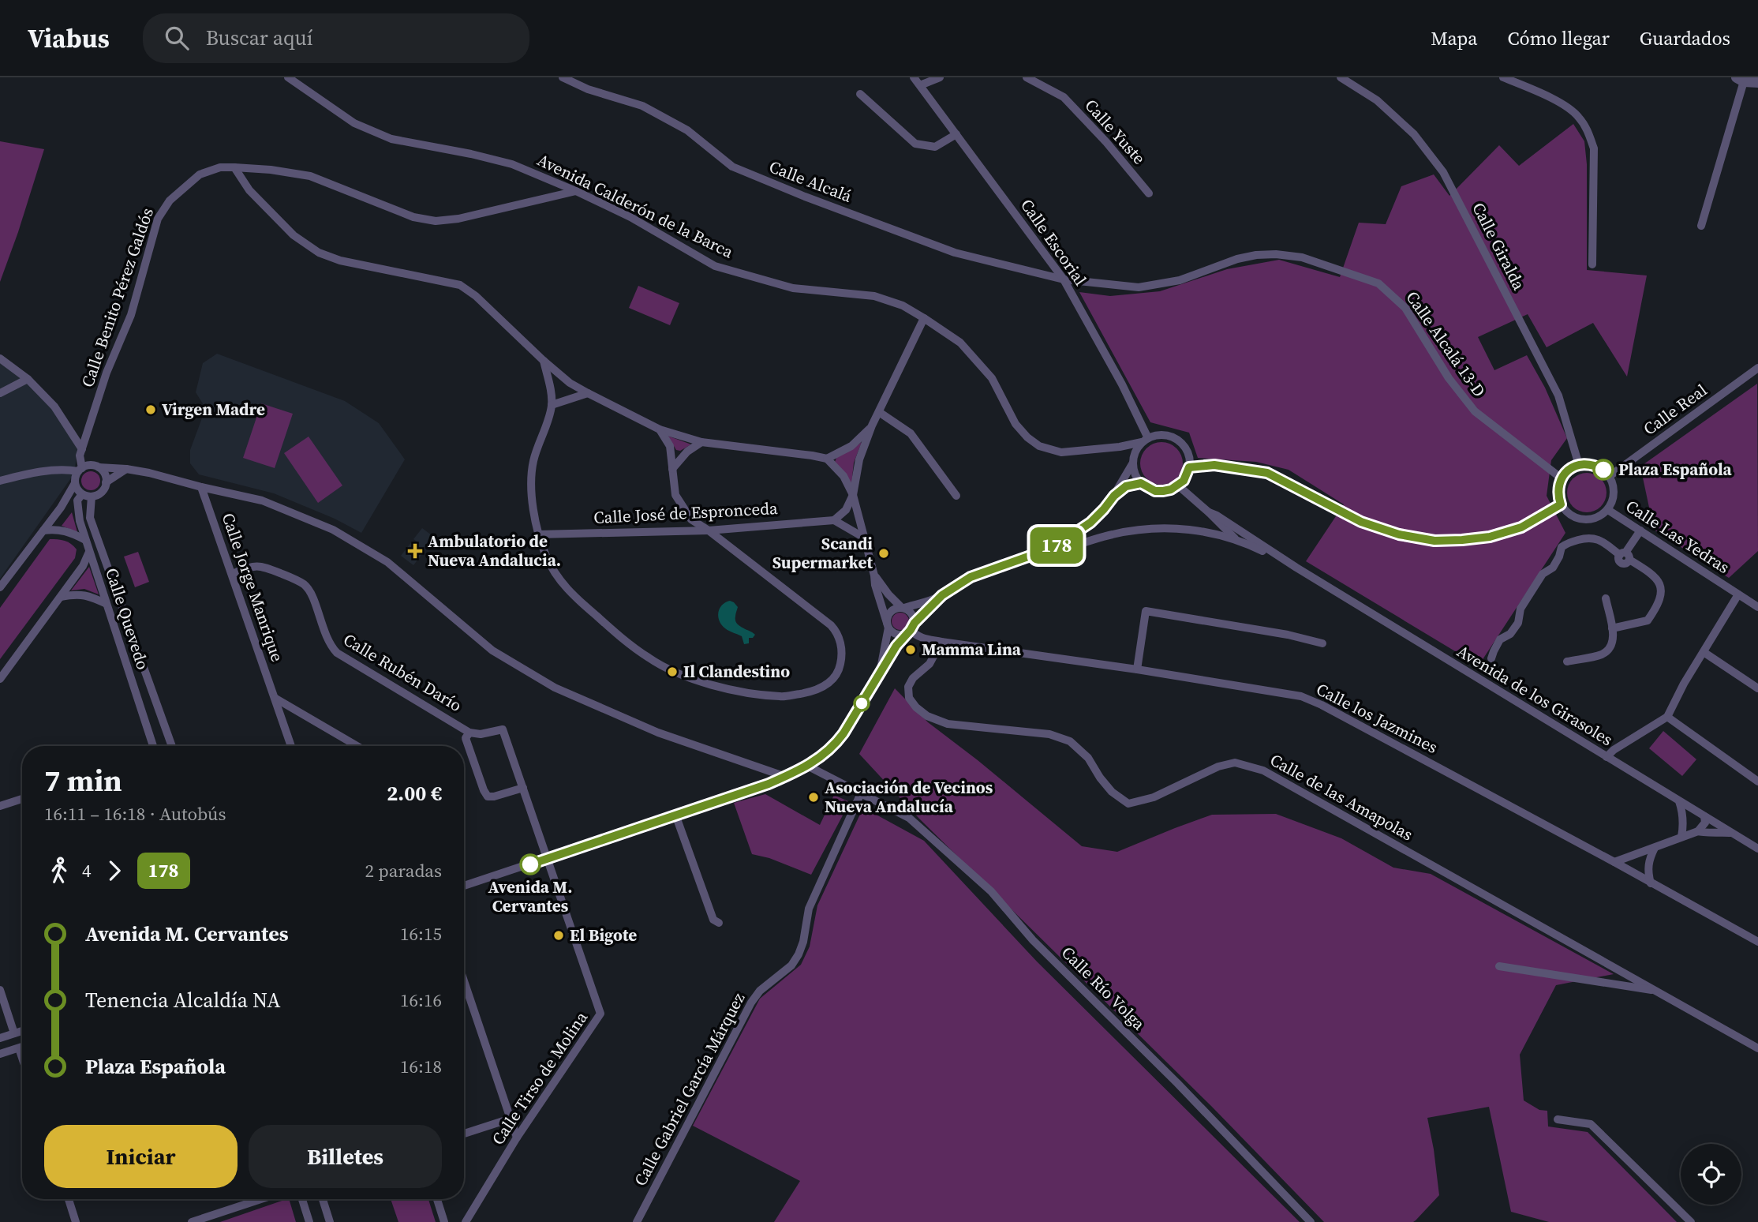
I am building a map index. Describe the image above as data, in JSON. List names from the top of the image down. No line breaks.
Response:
{"streets":{"street":["Calle Yuste","Calle Alcalá","Avenida Calderón de la Barca","Calle Escorial","Calle Giralda","Calle Benito Pérez Galdós","Calle Alcalá 13-D","Calle Real","Calle José de Espronceda","Calle Las Yedras","Calle Jorge Manrique","Calle Quevedo","Calle Rubén Darío","Avenida de los Girasoles","Calle los Jazmines","Calle de las Amapolas","Calle Río Volga","Calle Tirso de Molina","Calle Gabriel García Márquez"]},"crossings":[["Calle Alcalá","Calle Escorial"],["Calle Alcalá","Calle Alcalá 13-D"],["Avenida Calderón de la Barca","Calle Escorial"],["Avenida Calderón de la Barca","Calle Benito Pérez Galdós"],["Avenida Calderón de la Barca","Avenida de los Girasoles"],["Calle Escorial","Calle Alcalá 13-D"],["Calle Escorial","Avenida de los Girasoles"],["Calle Giralda","Calle Alcalá 13-D"],["Calle Giralda","Calle Real"],["Calle Giralda","Calle Las Yedras"],["Calle Benito Pérez Galdós","Calle Quevedo"],["Calle Alcalá 13-D","Calle Real"],["Calle Alcalá 13-D","Calle Las Yedras"],["Calle Real","Calle Las Yedras"],["Calle Jorge Manrique","Calle Rubén Darío"],["Calle Rubén Darío","Calle Tirso de Molina"],["Calle los Jazmines","Calle de las Amapolas"],["Calle Río Volga","Calle Gabriel García Márquez"]],"places":{"other":["Virgen Madre","Plaza Española","Scandi Supermarket","Mamma Lina","Il Clandestino","Asociación de Vecinos Nueva Andalucía","Avenida M. Cervantes","El Bigote"],"health":["Ambulatorio de Nueva Andalucia."]},"lines":["bus line 178"],"page":{"header":"Viabus","search":"Buscar aquí","nav":["Mapa","Cómo llegar","Guardados"],"on_map":"178","heading":["7 min","16:11 – 16:18 · Autobús","2.00 €"],"legs":["4","178","2 paradas"],"list":[{"name":"Avenida M. Cervantes","value":"16:15"},{"name":"Tenencia Alcaldía NA","value":"16:16"},{"name":"Plaza Española","value":"16:18"}],"buttons":["Iniciar","Billetes"]}}
